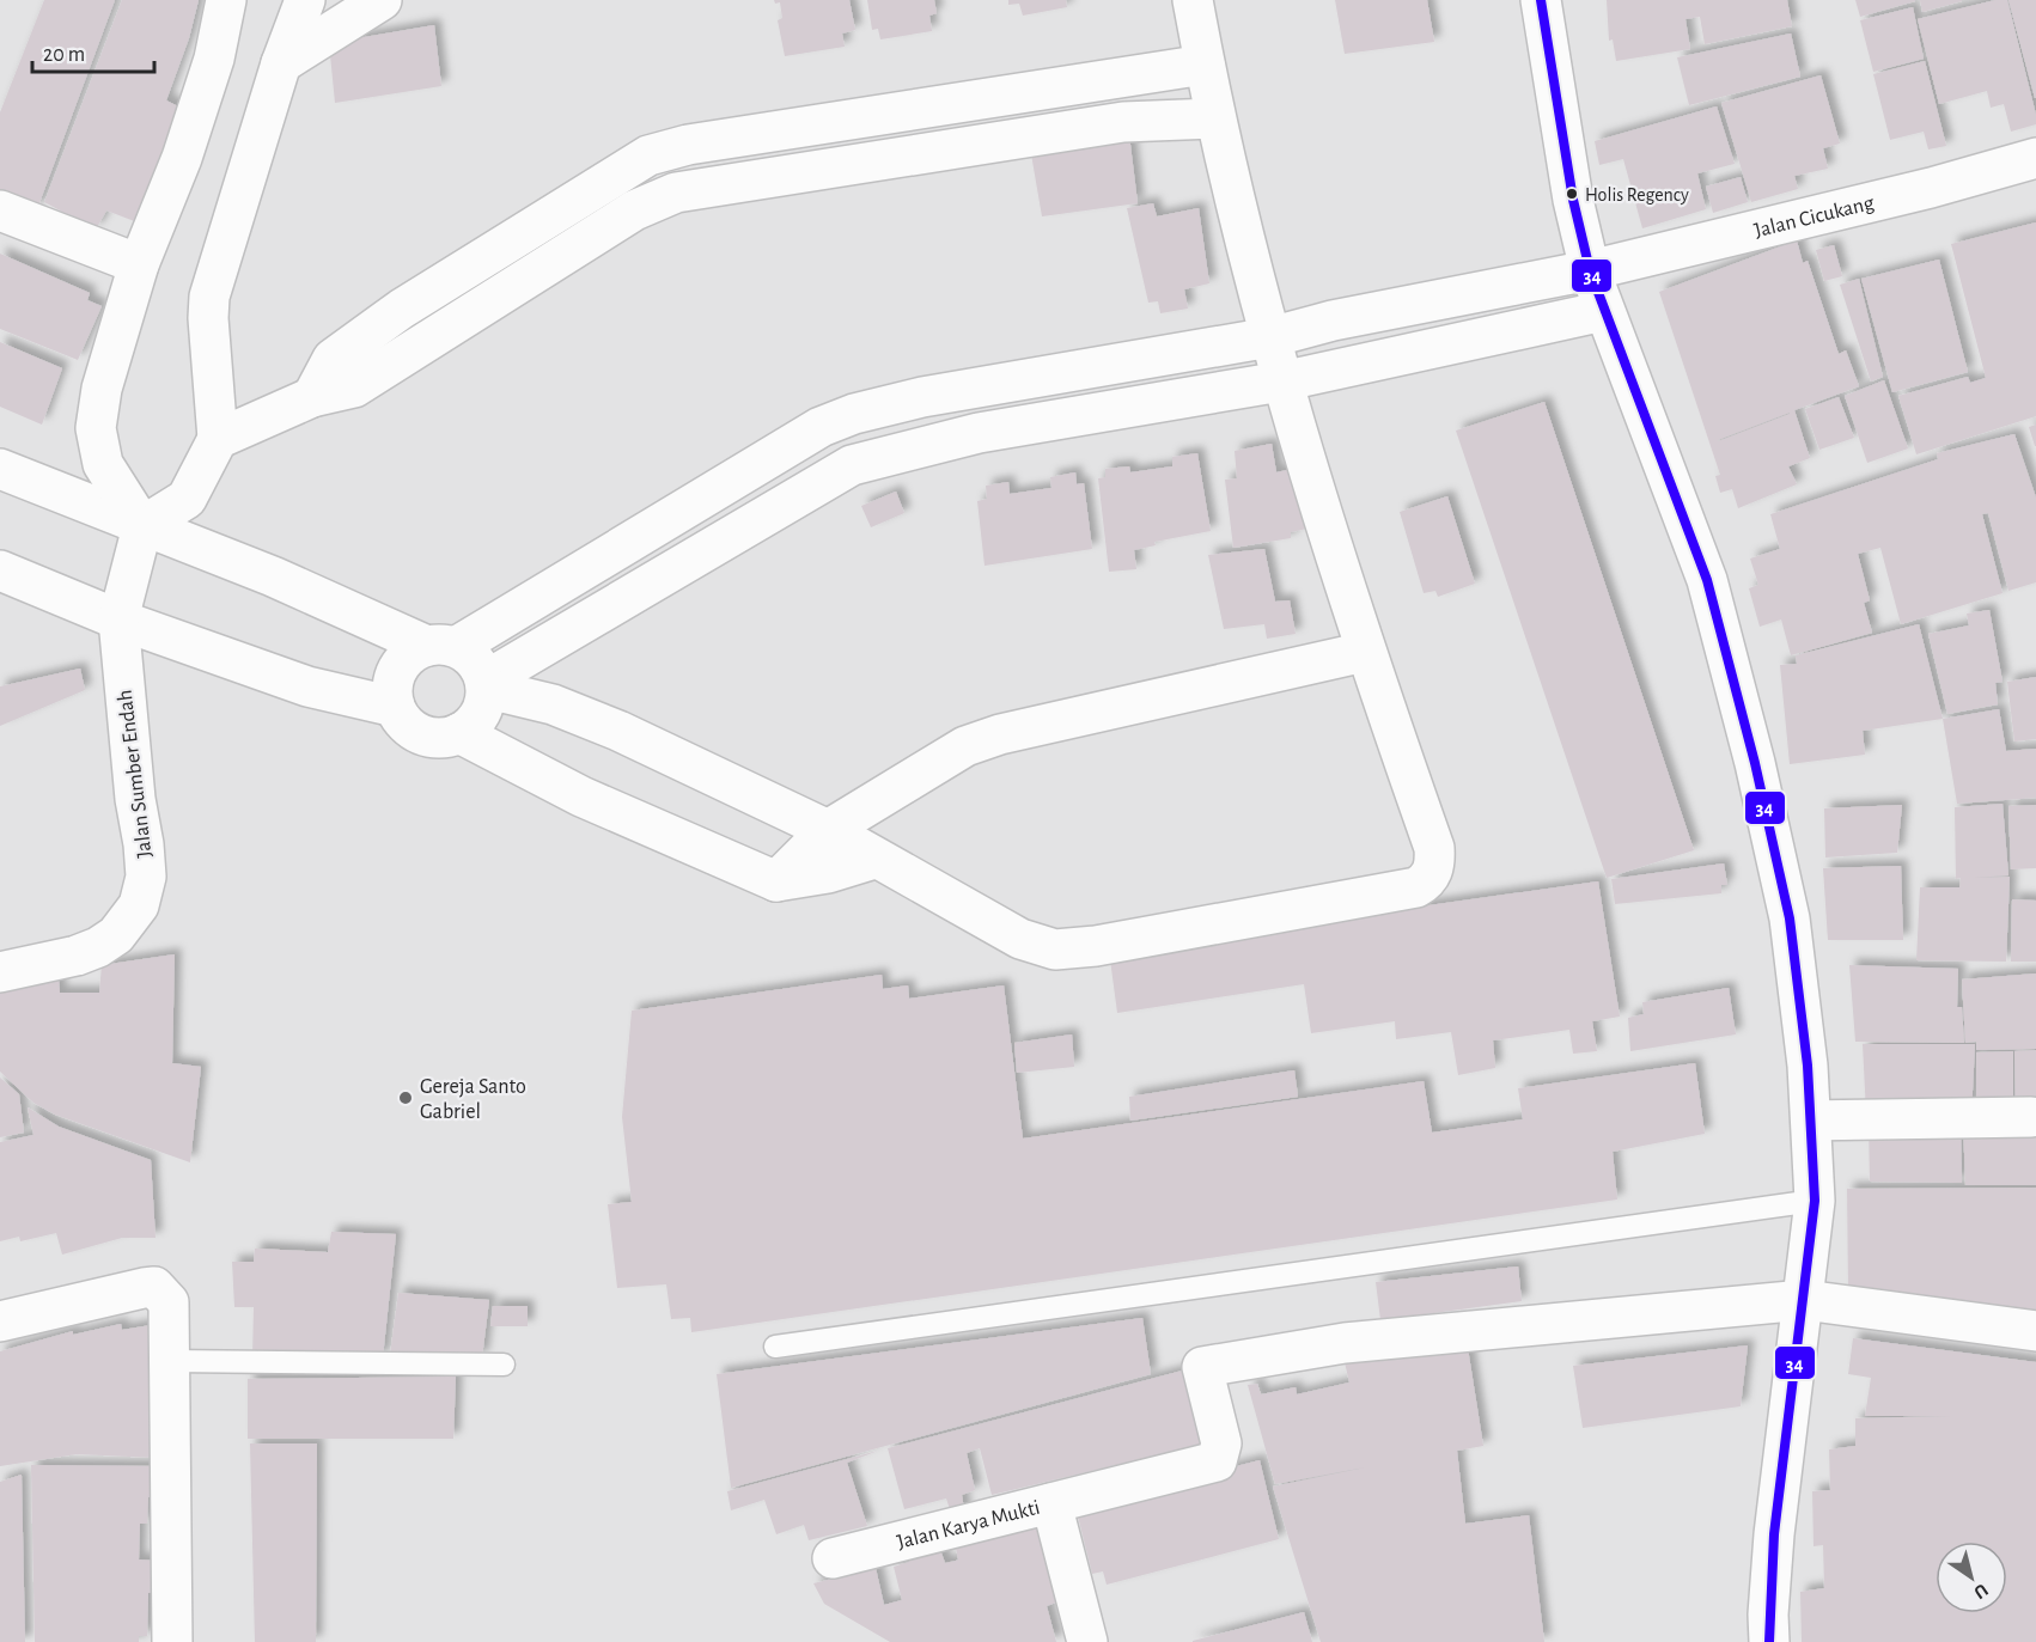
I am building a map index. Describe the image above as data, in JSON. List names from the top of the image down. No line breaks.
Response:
{"streets":{"street":["Jalan Cicukang","Jalan Sumber Endah","Jalan Karya Mukti"]},"places":["Holis Regency","Gereja Santo Gabriel"],"lines":["transit line 34"],"scale_bar":"20 m","north":"bottom right"}
